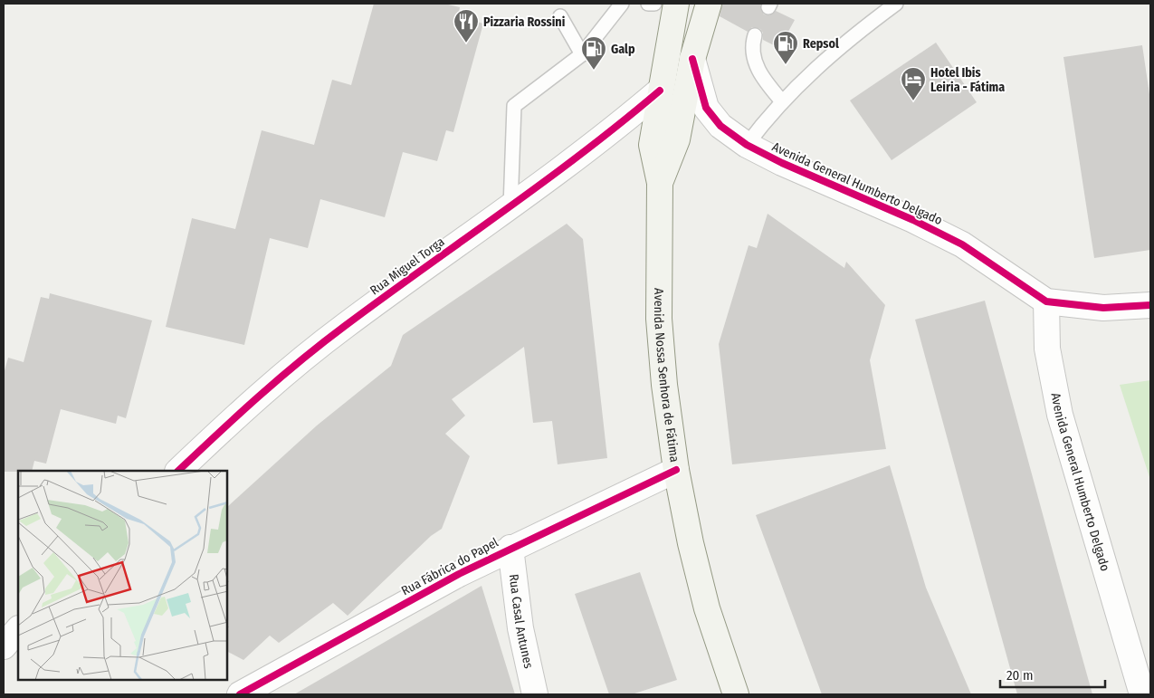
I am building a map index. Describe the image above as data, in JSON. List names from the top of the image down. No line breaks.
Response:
{"streets":{"main road":["Avenida Nossa Senhora de Fátima"],"street":["Avenida General Humberto Delgado","Rua Miguel Torga","Rua Fábrica do Papel","Rua Casal Antunes"]},"crossings":[["Avenida General Humberto Delgado","Avenida Nossa Senhora de Fátima"],["Rua Miguel Torga","Avenida Nossa Senhora de Fátima"],["Avenida Nossa Senhora de Fátima","Rua Fábrica do Papel"],["Rua Fábrica do Papel","Rua Casal Antunes"]],"places":{"restaurant":["Pizzaria Rossini"],"fuel station":["Repsol","Galp"],"hotel":["Hotel Ibis Leiria - Fátima"]},"scale_bar":"20 m"}
